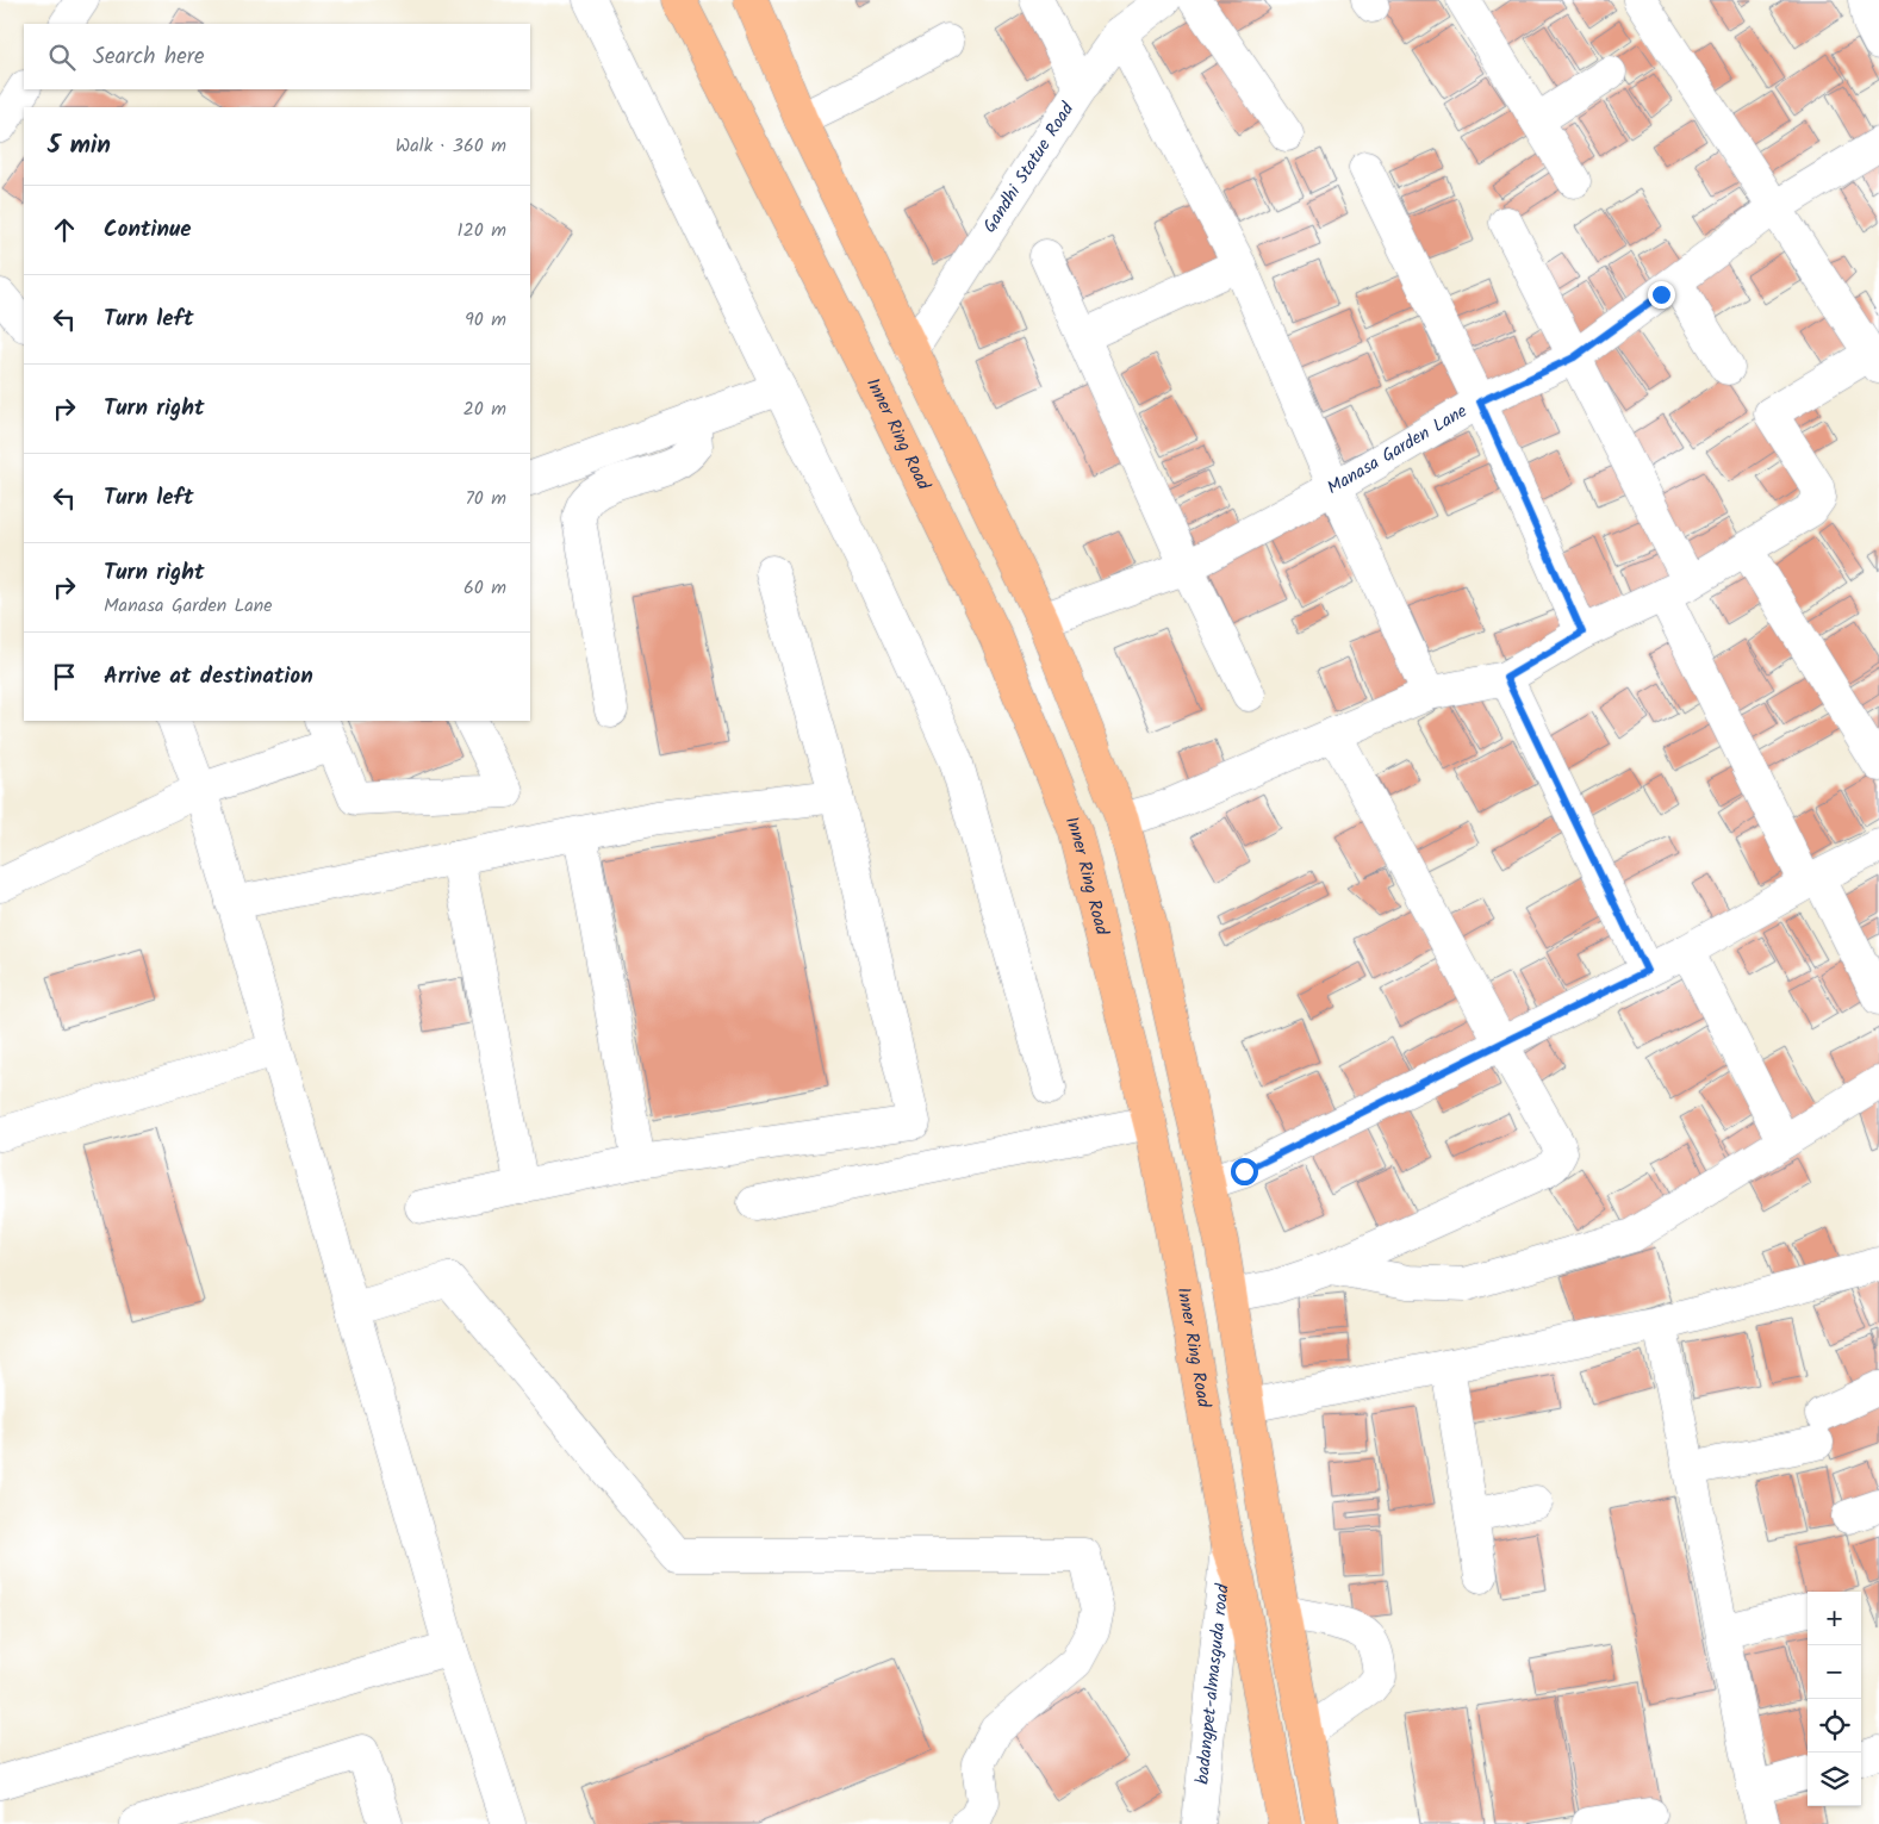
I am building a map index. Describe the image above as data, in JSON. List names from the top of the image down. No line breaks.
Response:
{"streets":{"highway":["Inner Ring Road"],"street":["Gandhi Statue Road","Manasa Garden Lane","badangpet-almasguda road"]},"crossings":[["Inner Ring Road","badangpet-almasguda road"]],"page":{"search":"Search here","heading":["5 min","Walk · 360 m"],"list":[["Continue","120 m"],["Turn left","90 m"],["Turn right","20 m"],["Turn left","70 m"],["Turn right","Manasa Garden Lane","60 m"],"Arrive at destination"],"map_buttons":["+","−"]}}
